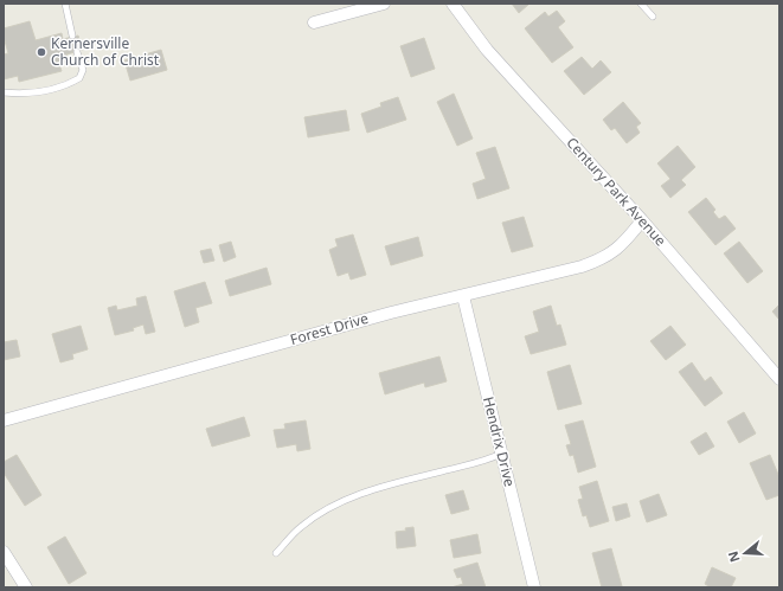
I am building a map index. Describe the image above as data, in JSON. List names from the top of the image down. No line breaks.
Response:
{"streets":{"street":["Century Park Avenue","Forest Drive","Hendrix Drive"]},"crossings":[["Century Park Avenue","Forest Drive"],["Forest Drive","Hendrix Drive"]],"places":["Kernersville Church of Christ"],"north":"left"}
